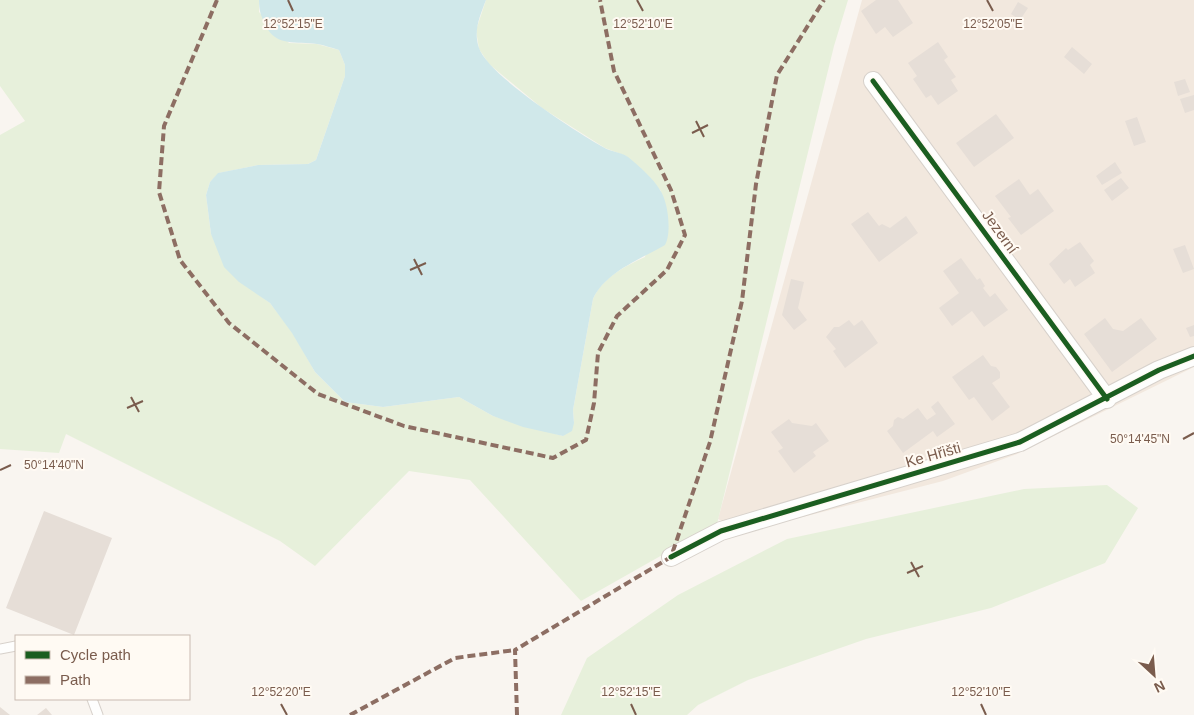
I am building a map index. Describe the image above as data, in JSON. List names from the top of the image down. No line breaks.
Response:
{"streets":{"street":["Jezerní","Ke Hřišti"]},"crossings":[["Jezerní","Ke Hřišti"]],"legend":["Cycle path","Path"],"north":"bottom right","coordinates":["12°52'15\"E","12°52'10\"E","12°52'05\"E","50°14'45\"N","50°14'40\"N","12°52'20\"E"]}
